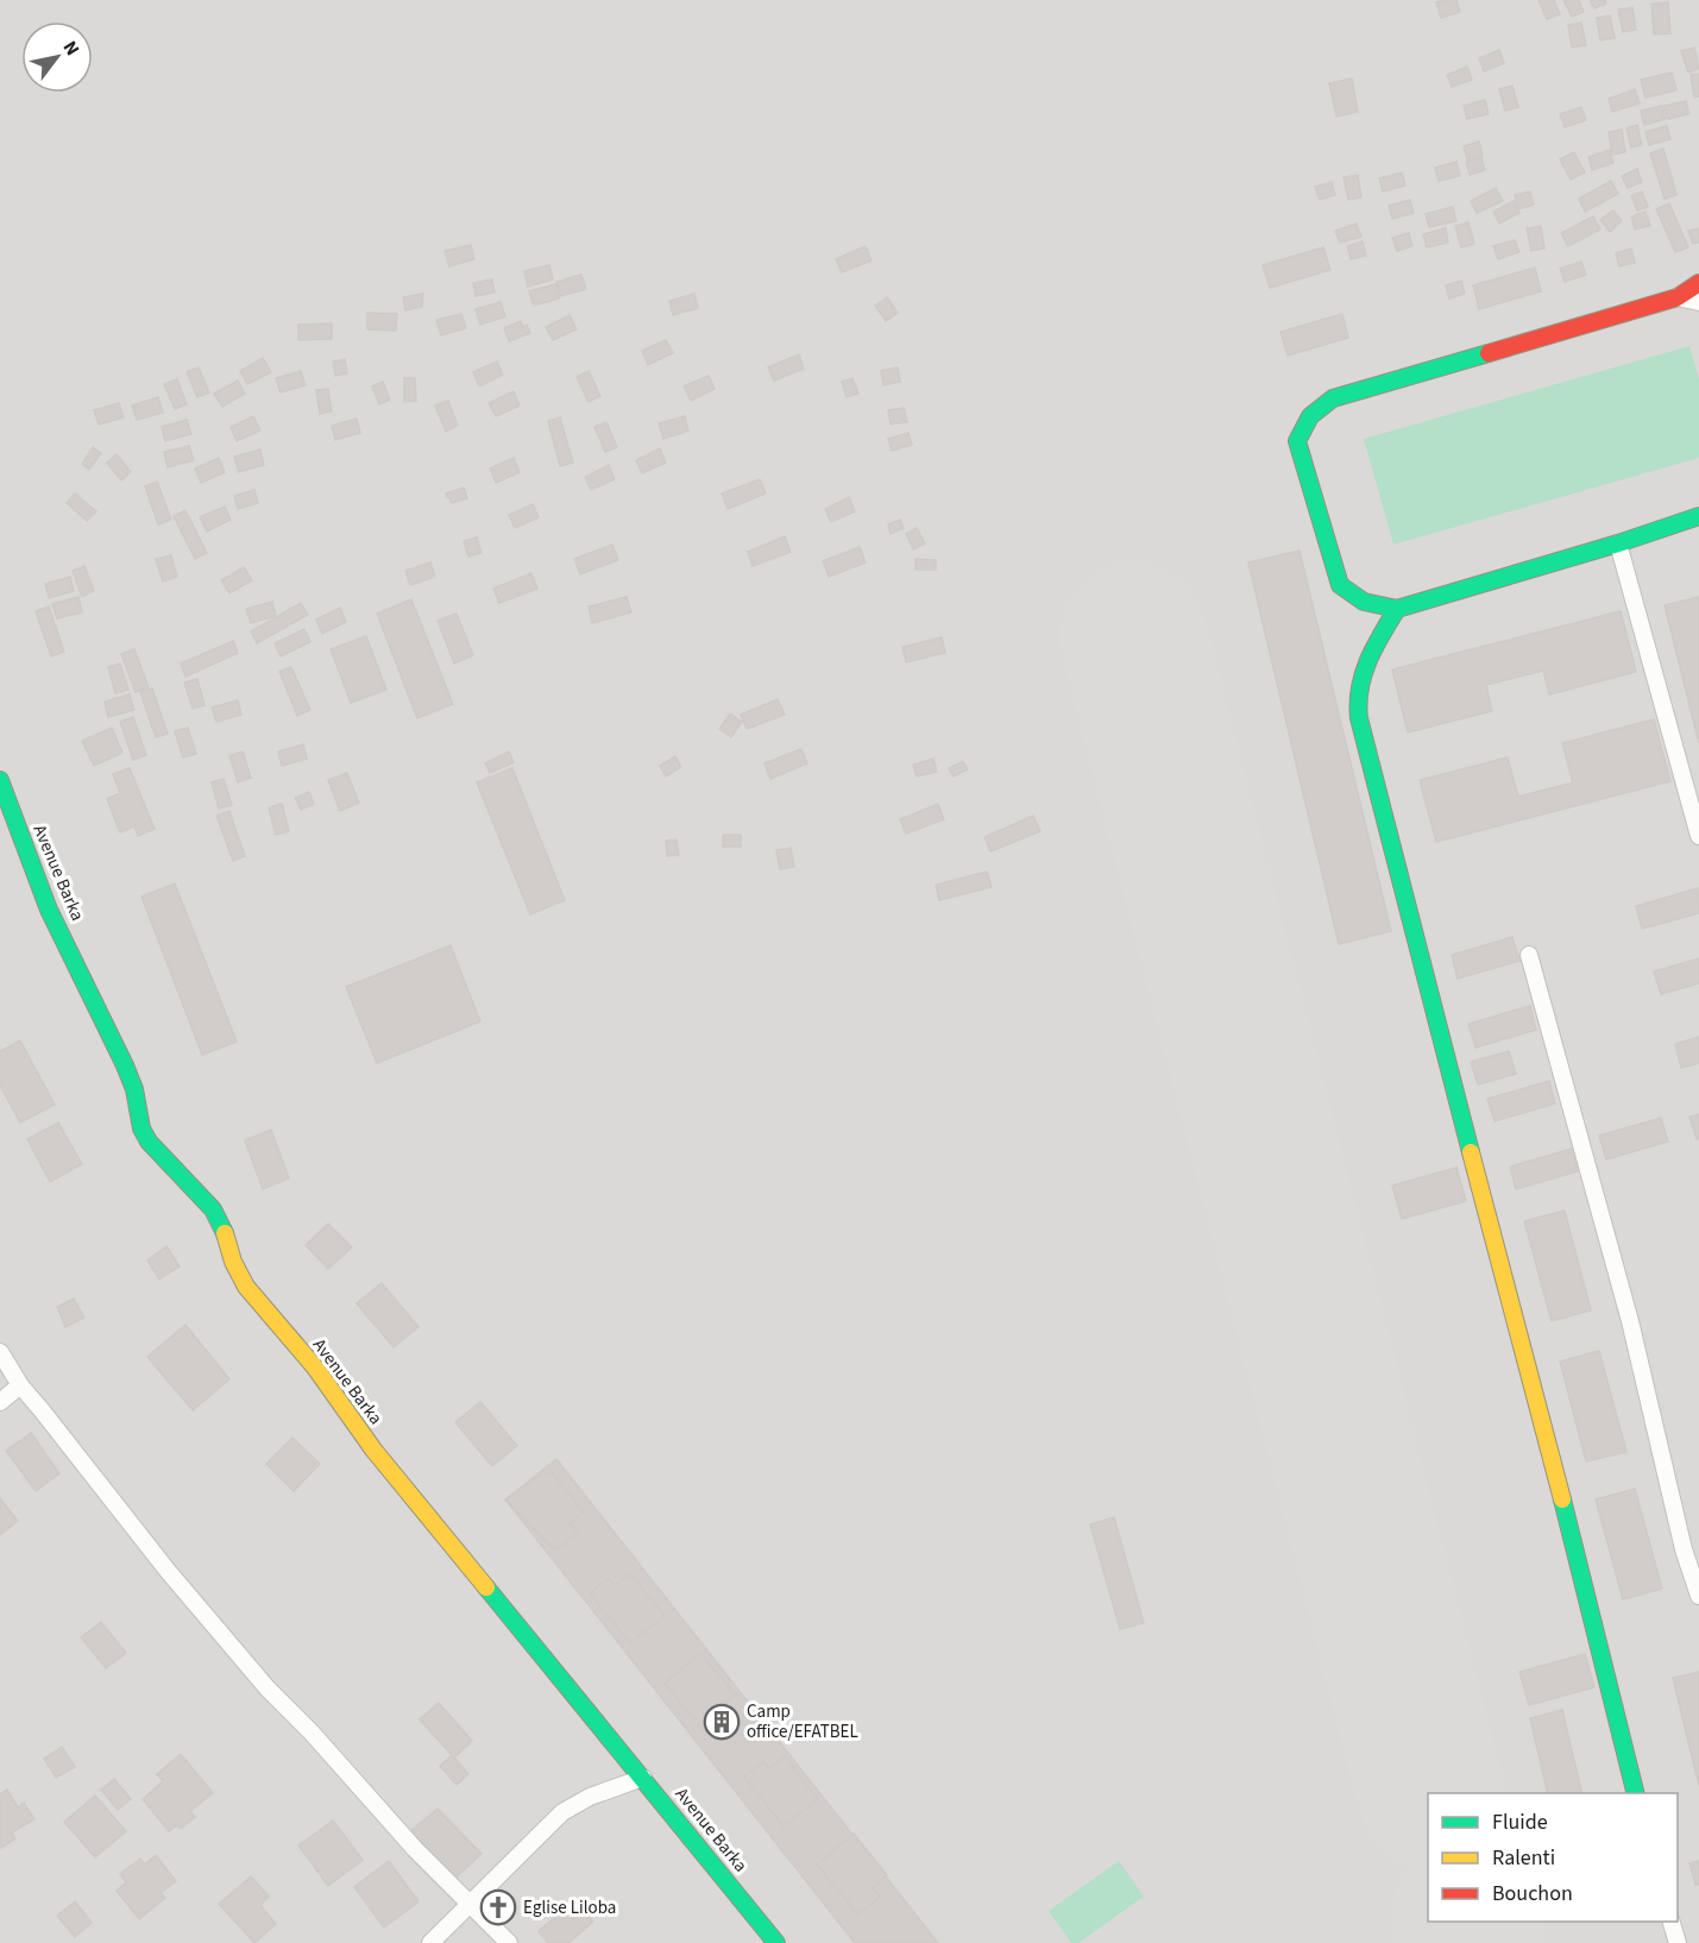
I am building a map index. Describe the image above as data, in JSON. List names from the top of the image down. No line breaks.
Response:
{"streets":{"street":["Avenue Barka"]},"places":{"building":["Camp office/EFATBEL"],"church":["Eglise Liloba"]},"legend":["Fluide","Ralenti","Bouchon"],"north":"top right"}
